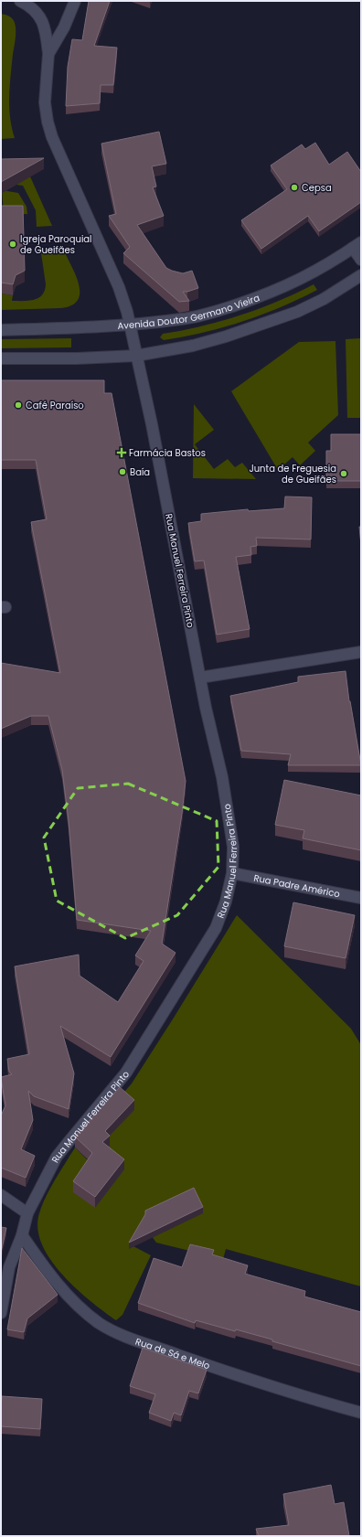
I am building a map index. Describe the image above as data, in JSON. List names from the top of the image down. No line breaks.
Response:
{"streets":{"street":["Avenida Doutor Germano Vieira","Rua Manuel Ferreira Pinto","Rua Padre Américo","Rua de Sá e Melo"]},"crossings":[["Avenida Doutor Germano Vieira","Rua Manuel Ferreira Pinto"],["Rua Manuel Ferreira Pinto","Rua Padre Américo"],["Rua Manuel Ferreira Pinto","Rua de Sá e Melo"]],"places":{"other":["Cepsa","Igreja Paroquial de Gueifães","Café Paraíso","Baía","Junta de Freguesia de Gueifães"],"health":["Farmácia Bastos"]}}
